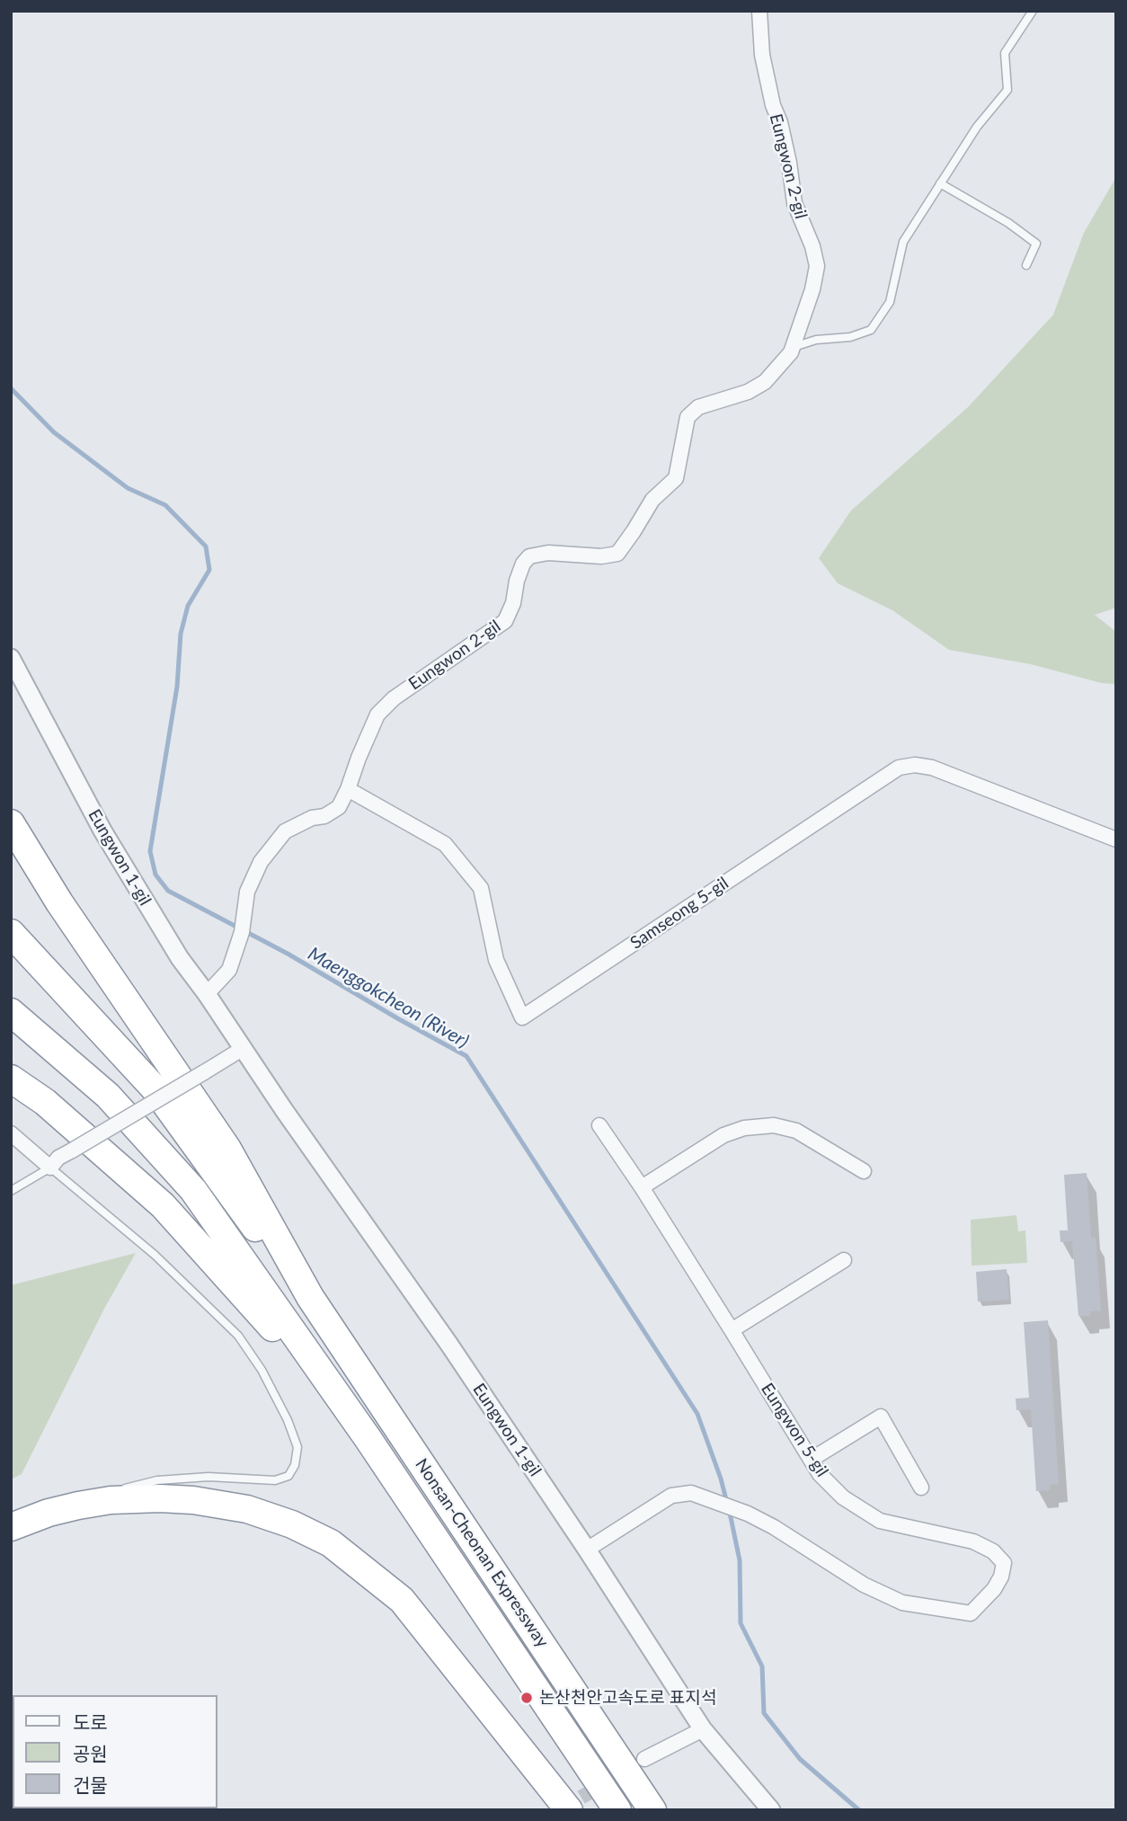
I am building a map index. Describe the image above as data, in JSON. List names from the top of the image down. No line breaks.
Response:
{"streets":{"highway":["Nonsan-Cheonan Expressway"],"street":["Eungwon 2-gil","Eungwon 1-gil","Samseong 5-gil","Eungwon 5-gil"]},"crossings":[["Eungwon 2-gil","Eungwon 1-gil"],["Eungwon 2-gil","Samseong 5-gil"],["Eungwon 1-gil","Eungwon 5-gil"]],"water":["Maenggokcheon (River)"],"places":["논산천안고속도로 표지석"],"legend":["도로","공원","건물"]}
